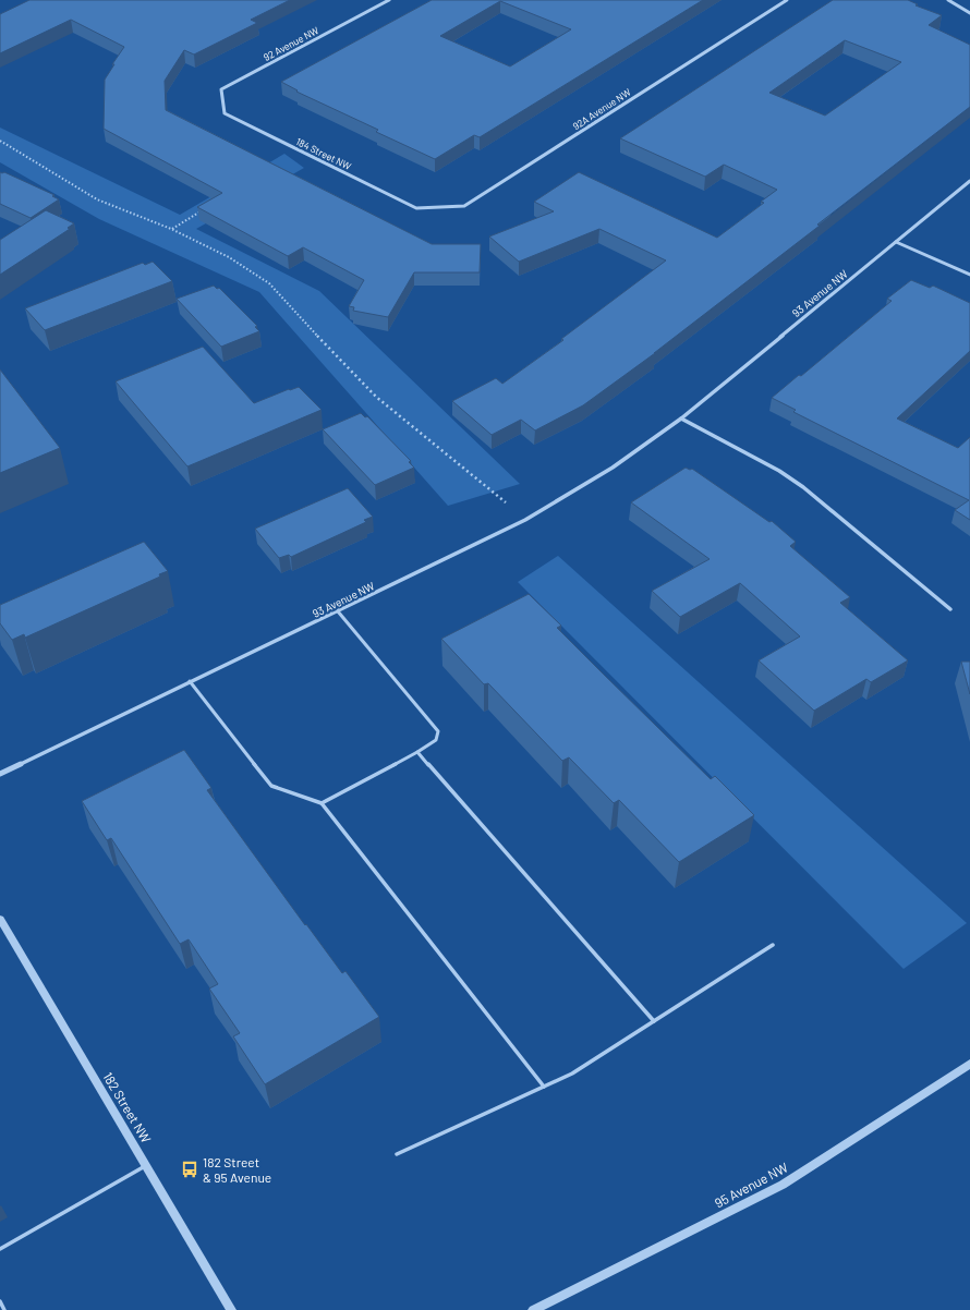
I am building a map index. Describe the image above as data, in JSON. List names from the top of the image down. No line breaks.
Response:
{"streets":{"street":["92 Avenue NW","92A Avenue NW","184 Street NW","93 Avenue NW","182 Street NW","95 Avenue NW"]},"crossings":[["92 Avenue NW","184 Street NW"],["92A Avenue NW","184 Street NW"]],"places":{"bus stop":["182 Street & 95 Avenue"]}}
